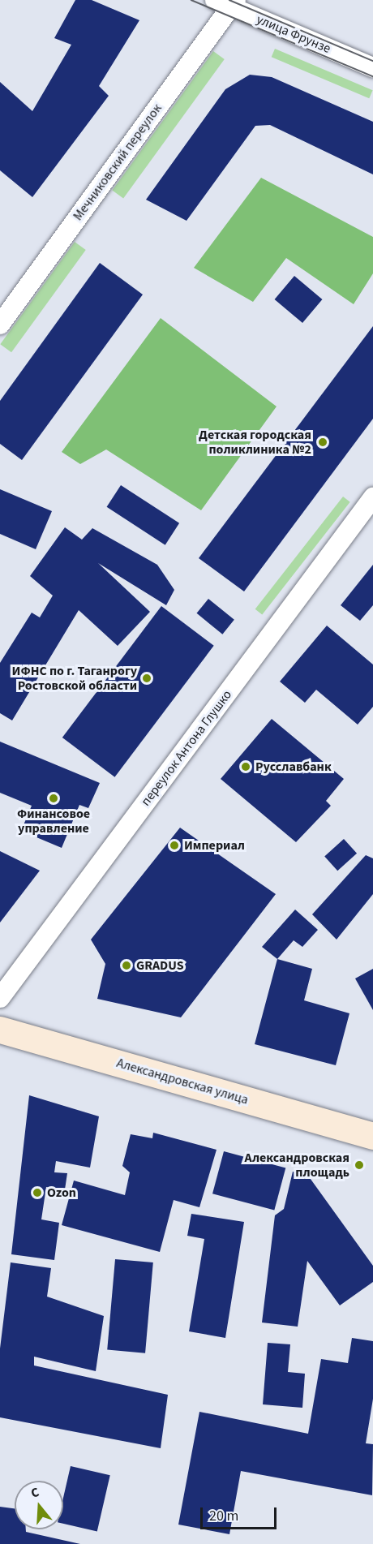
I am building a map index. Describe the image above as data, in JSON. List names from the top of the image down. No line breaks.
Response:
{"streets":{"main road":["Александровская улица"],"street":["улица Фрунзе","Мечниковский переулок","переулок Антона Глушко"]},"crossings":[["улица Фрунзе","Мечниковский переулок"]],"places":["Детская городская поликлиника №2","ИФНС по г. Таганрогу Ростовской области","Русславбанк","Финансовое управление","Империал","GRADUS","Александровская площадь","Ozon"],"scale_bar":"20 m","north":"top"}
